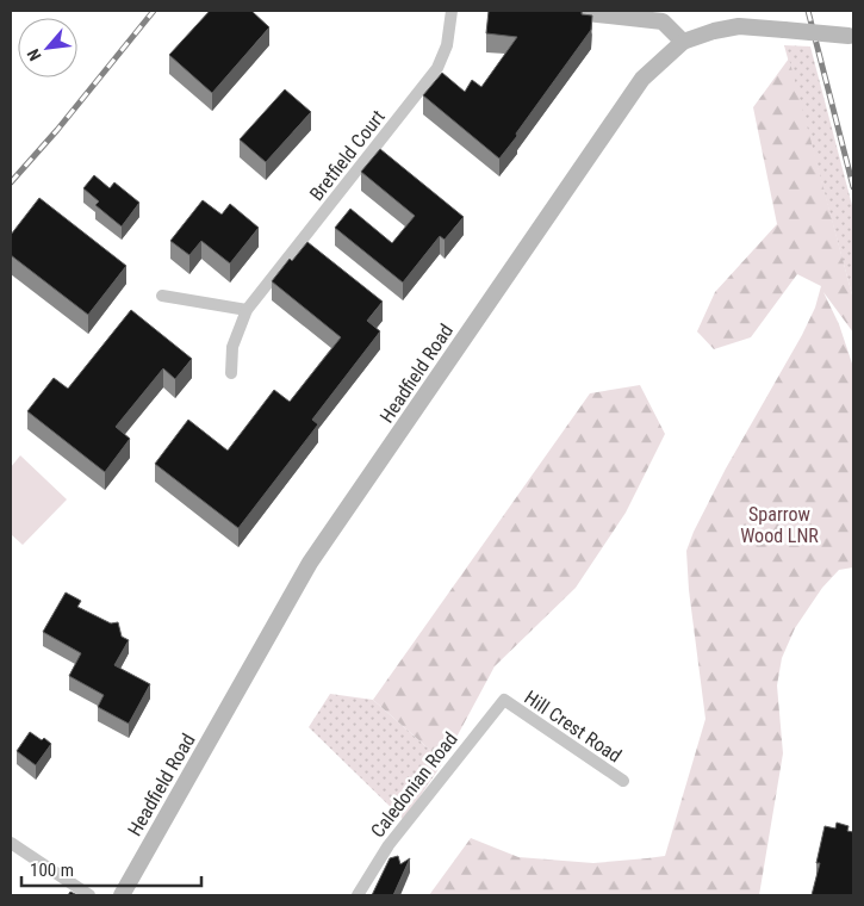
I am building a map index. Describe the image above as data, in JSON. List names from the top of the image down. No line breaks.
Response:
{"streets":{"street":["Bretfield Court","Headfield Road","Hill Crest Road","Caledonian Road"]},"crossings":[["Hill Crest Road","Caledonian Road"]],"parks":["Sparrow Wood LNR"],"scale_bar":"100 m","north":"bottom left"}
